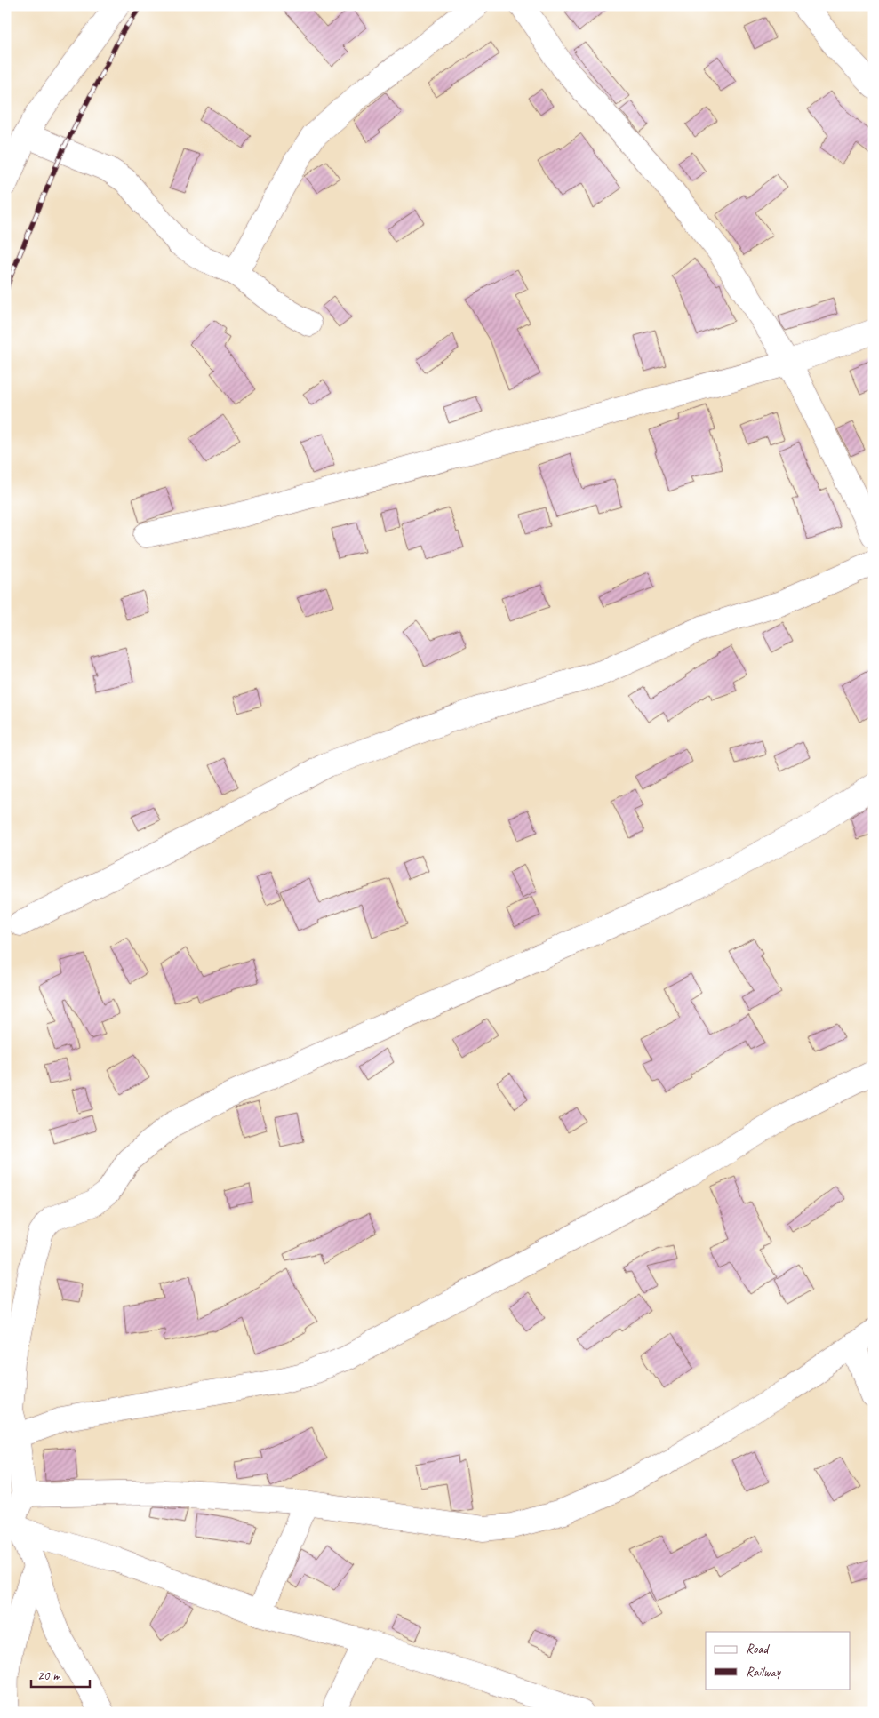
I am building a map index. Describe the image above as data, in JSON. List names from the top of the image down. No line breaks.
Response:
{"legend":["Road","Railway"],"scale_bar":"20 m"}
